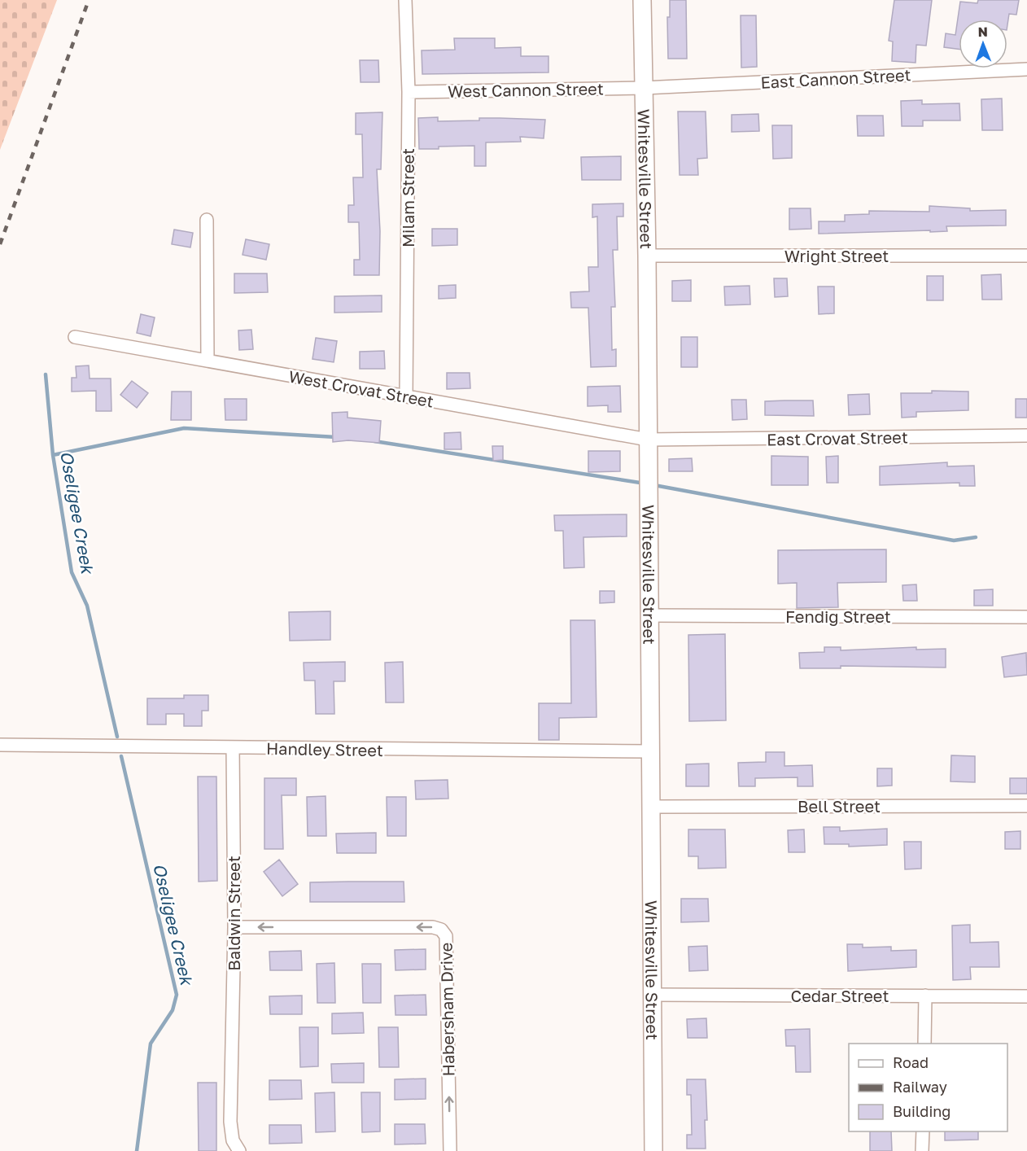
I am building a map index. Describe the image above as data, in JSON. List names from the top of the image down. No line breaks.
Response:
{"streets":{"main road":["Whitesville Street"],"street":["East Cannon Street","West Cannon Street","Milam Street","Wright Street","West Crovat Street","East Crovat Street","Fendig Street","Handley Street","Bell Street","Baldwin Street","Cedar Street","Habersham Drive"]},"crossings":[["East Cannon Street","West Cannon Street"],["East Cannon Street","Whitesville Street"],["West Cannon Street","Whitesville Street"],["West Cannon Street","Milam Street"],["Whitesville Street","Wright Street"],["Whitesville Street","West Crovat Street"],["Whitesville Street","East Crovat Street"],["Whitesville Street","Fendig Street"],["Whitesville Street","Handley Street"],["Whitesville Street","Bell Street"],["Whitesville Street","Cedar Street"],["Milam Street","West Crovat Street"],["West Crovat Street","East Crovat Street"],["Handley Street","Baldwin Street"],["Baldwin Street","Habersham Drive"]],"water":["Oseligee Creek"],"legend":["Road","Railway","Building"],"north":"top"}
